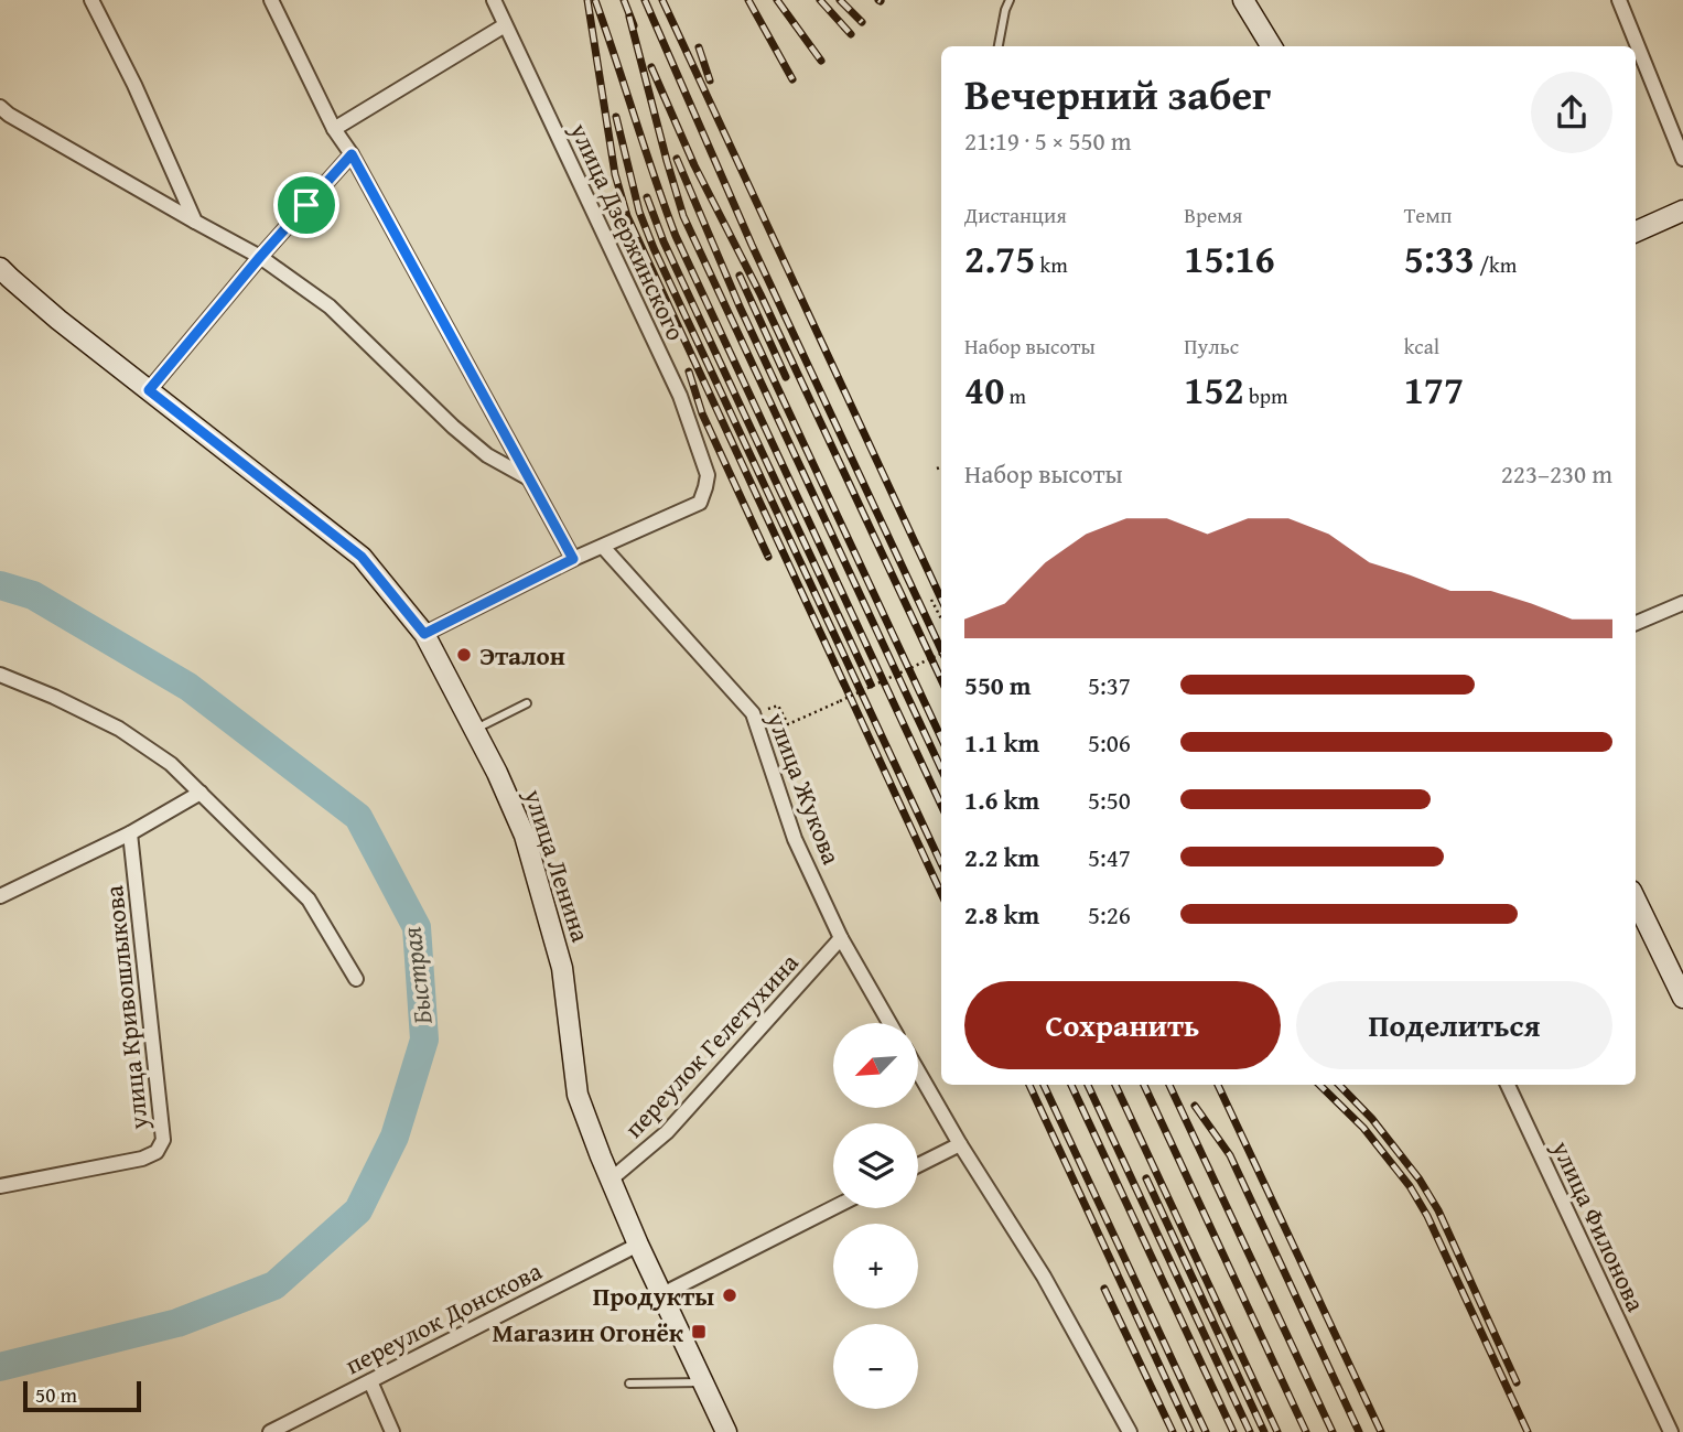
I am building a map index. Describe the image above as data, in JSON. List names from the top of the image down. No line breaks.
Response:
{"streets":{"street":["улица Дзержинского","улица Жукова","улица Ленина","улица Кривошлыкова","переулок Гелетухина","улица Филонова","переулок Донскова"]},"crossings":[["улица Дзержинского","улица Жукова"],["улица Жукова","переулок Гелетухина"],["улица Ленина","переулок Гелетухина"],["улица Ленина","переулок Донскова"]],"water":["Быстрая"],"places":{"other":["Эталон","Продукты"],"transit":["Магазин Огонёк"]},"scale_bar":"50 m","north":"bottom left","page":{"heading":["Вечерний забег","21:19 · 5 × 550 m"],"stats":[["Дистанция","2.75 km"],["Время","15:16"],["Темп","5:33 /km"],["Набор высоты","40 m"],["Пульс","152 bpm"],["kcal","177"]],"chart":["Набор высоты","223–230 m"],"list":[{"name":"550 m","note":"5:37"},{"name":"1.1 km","note":"5:06"},{"name":"1.6 km","note":"5:50"},{"name":"2.2 km","note":"5:47"},{"name":"2.8 km","note":"5:26"}],"buttons":["Сохранить","Поделиться"],"map_buttons":["+","−"],"scale":"50 m"}}
